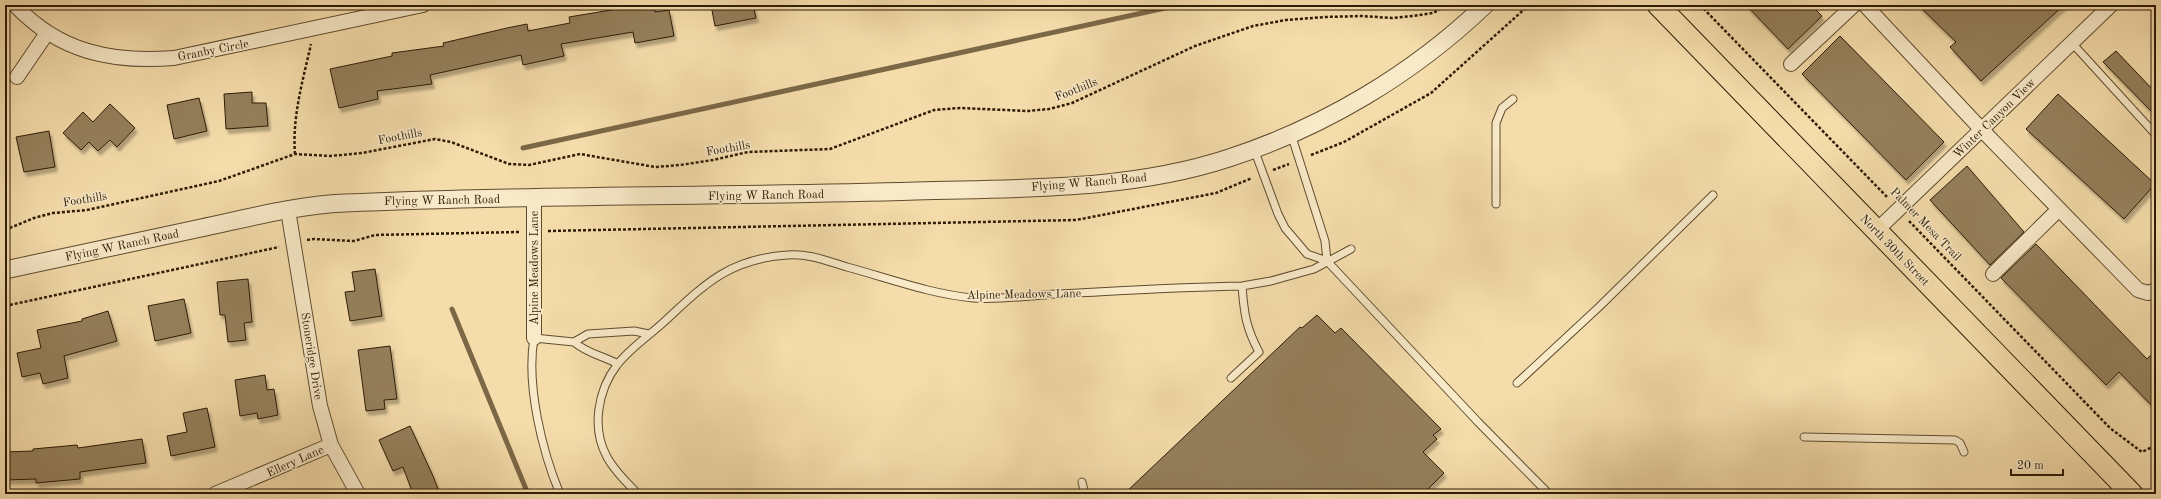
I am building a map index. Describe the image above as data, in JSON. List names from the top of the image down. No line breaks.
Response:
{"streets":{"main road":["North 30th Street"],"street":["Granby Circle","Winter Canyon View","Flying W Ranch Road","Alpine Meadows Lane","Stoneridge Drive","Ellery Lane"],"path":["Foothills","Palmer Mesa Trail"]},"crossings":[["Winter Canyon View","Palmer Mesa Trail"],["Winter Canyon View","North 30th Street"],["Flying W Ranch Road","Alpine Meadows Lane"],["Flying W Ranch Road","Stoneridge Drive"],["Stoneridge Drive","Ellery Lane"]],"scale_bar":"20 m"}
